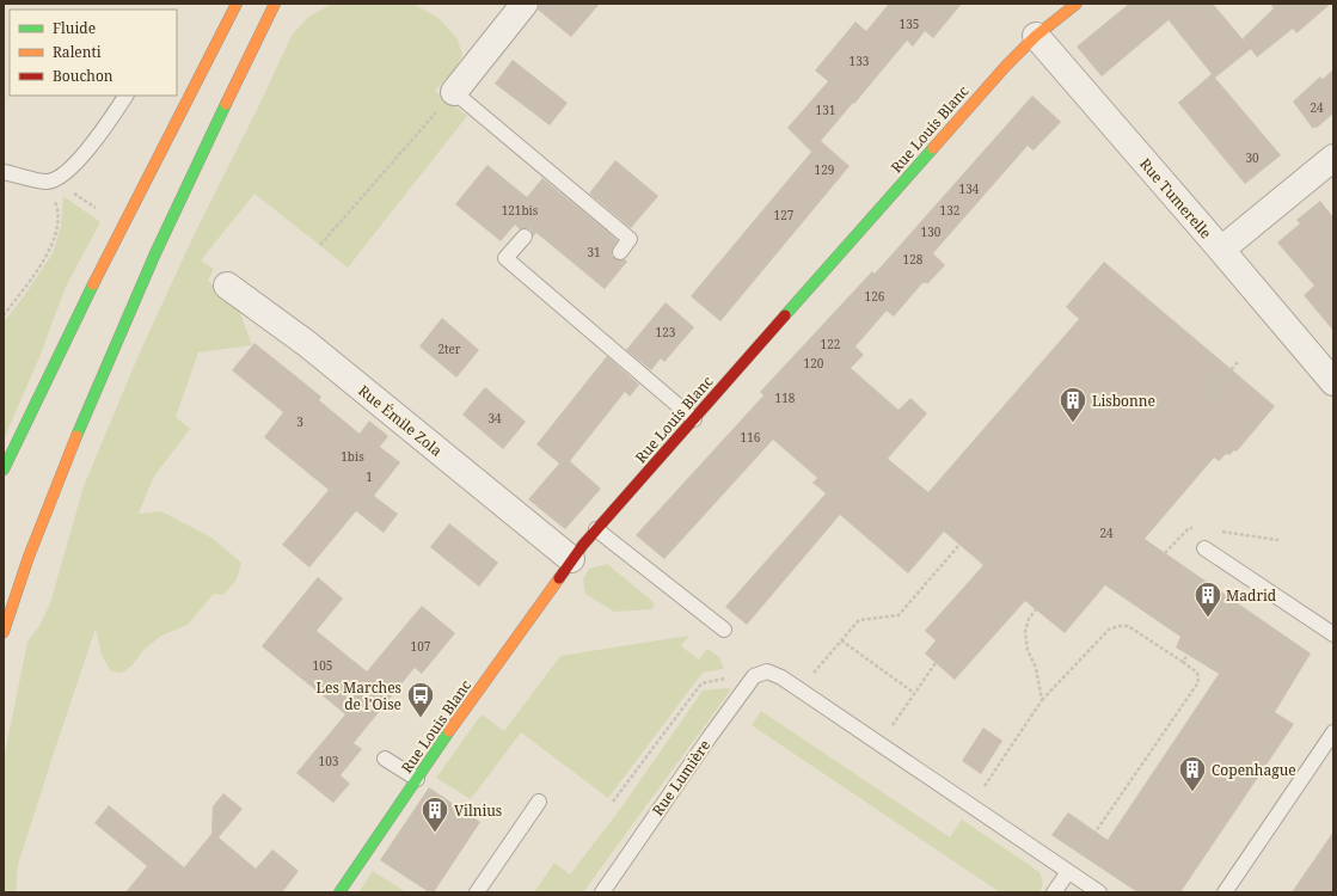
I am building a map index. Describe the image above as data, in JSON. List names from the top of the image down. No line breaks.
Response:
{"streets":{"main road":["Rue Louis Blanc"],"street":["Rue Tumerelle","Rue Émile Zola"],"lane":["Rue Lumière"]},"crossings":[["Rue Louis Blanc","Rue Tumerelle"],["Rue Louis Blanc","Rue Émile Zola"]],"places":{"building":["Lisbonne","Madrid","Copenhague","Vilnius"],"bus stop":["Les Marches de l'Oise"]},"house_numbers":["135","133","24","131","30","129","134","121bis","132","127","130","31","128","126","123","122","2ter","120","118","34","3","116","1bis","1","24","107","105","103"],"legend":["Fluide","Ralenti","Bouchon"]}
